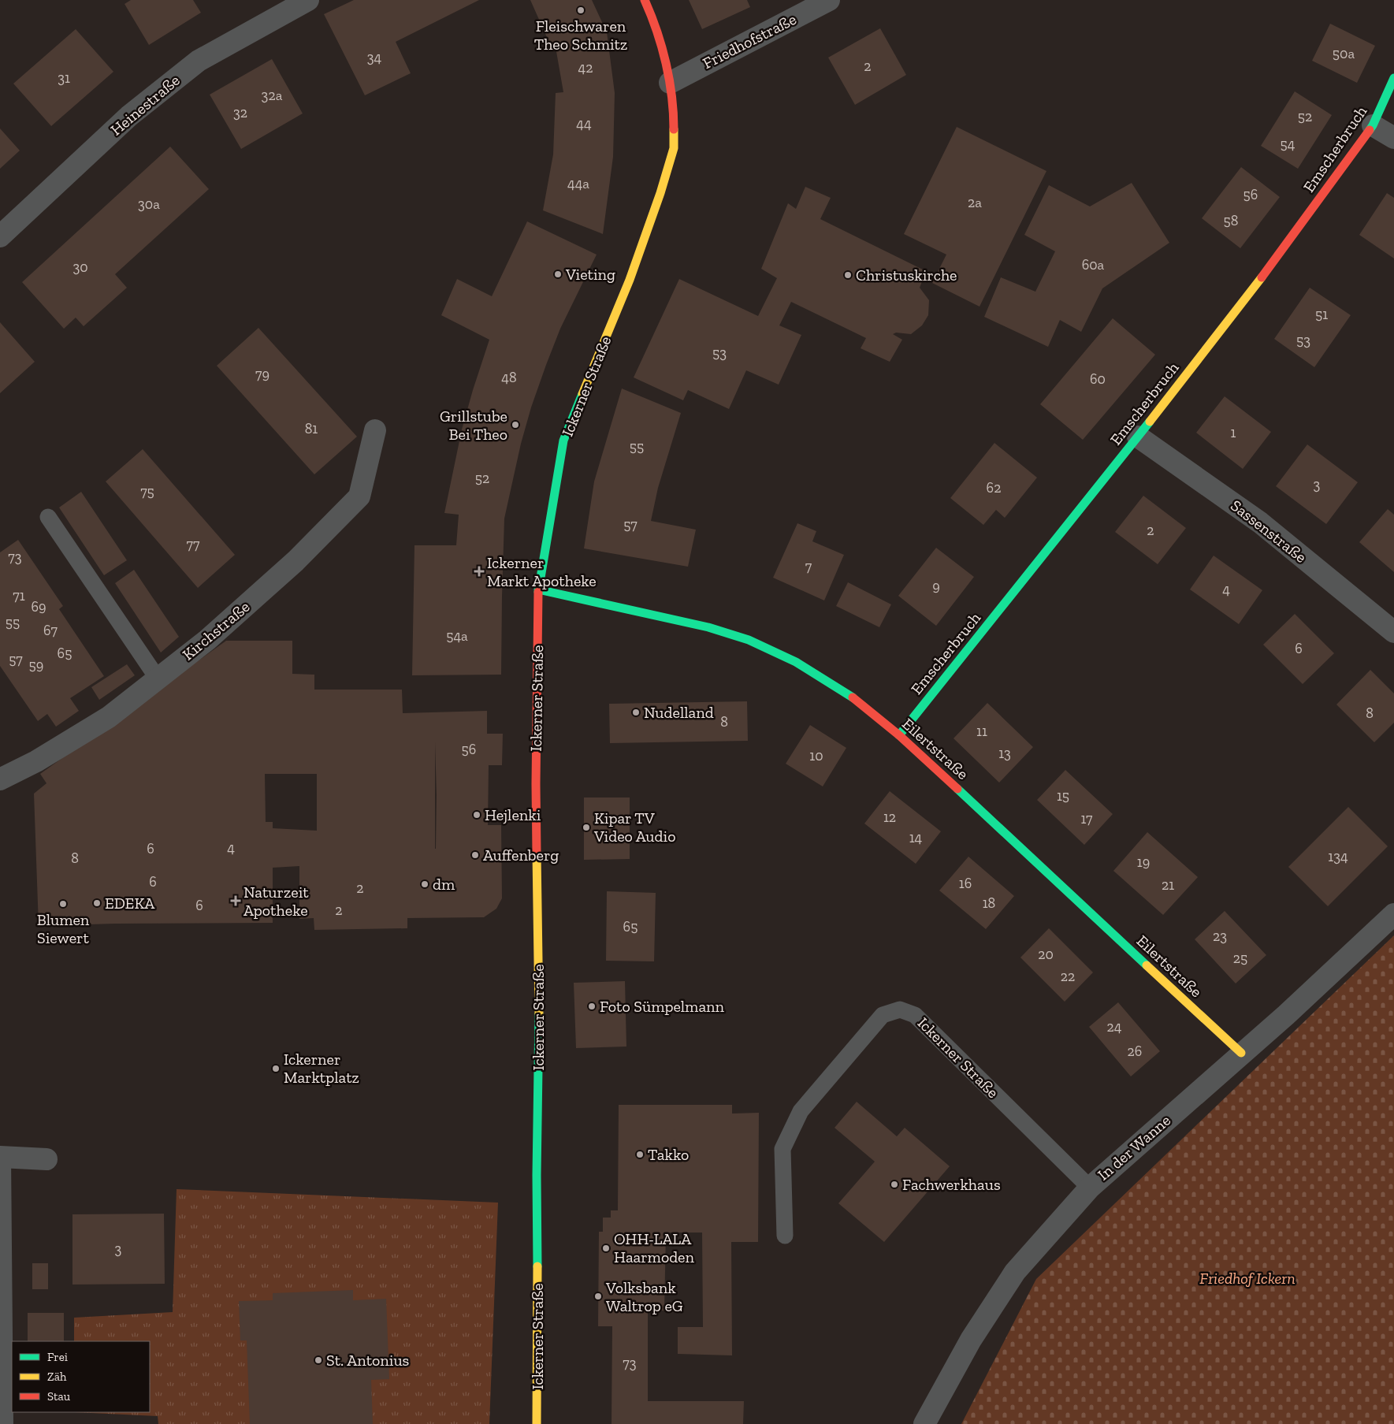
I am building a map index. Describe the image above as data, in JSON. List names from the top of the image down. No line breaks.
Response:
{"streets":{"street":["Friedhofstraße","Heinestraße","Emscherbruch","Ickerner Straße","Sassenstraße","Kirchstraße","Eilertstraße","In der Wanne"]},"crossings":[["Friedhofstraße","Ickerner Straße"],["Emscherbruch","Sassenstraße"],["Emscherbruch","Eilertstraße"],["Ickerner Straße","Eilertstraße"],["Ickerner Straße","In der Wanne"],["Eilertstraße","In der Wanne"]],"parks":["Friedhof Ickern"],"places":{"other":["Fleischwaren Theo Schmitz","Vieting","Christuskirche","Grillstube Bei Theo","Nudelland","Hejlenki","Kipar TV Video Audio","Auffenberg","dm","EDEKA","Blumen Siewert","Foto Sümpelmann","Ickerner Marktplatz","Takko","Fachwerkhaus","OHH-LALA Haarmoden","Volksbank Waltrop eG","St. Antonius"],"health":["Ickerner Markt Apotheke","Naturzeit Apotheke"]},"house_numbers":["50a","34","2","42","31","32a","32","52","44","54","44a","56","2a","30a","58","60a","30","51","53","53","79","48","60","81","1","55","52","3","62","75","57","2","77","73","7","9","4","71","69","55","67","54a","6","65","57","59","8","8","11","56","13","10","15","12","17","14","4","6","134","8","19","6","16","21","2","18","6","2","65","23","20","25","22","24","26","3","73"],"legend":["Frei","Zäh","Stau"]}
